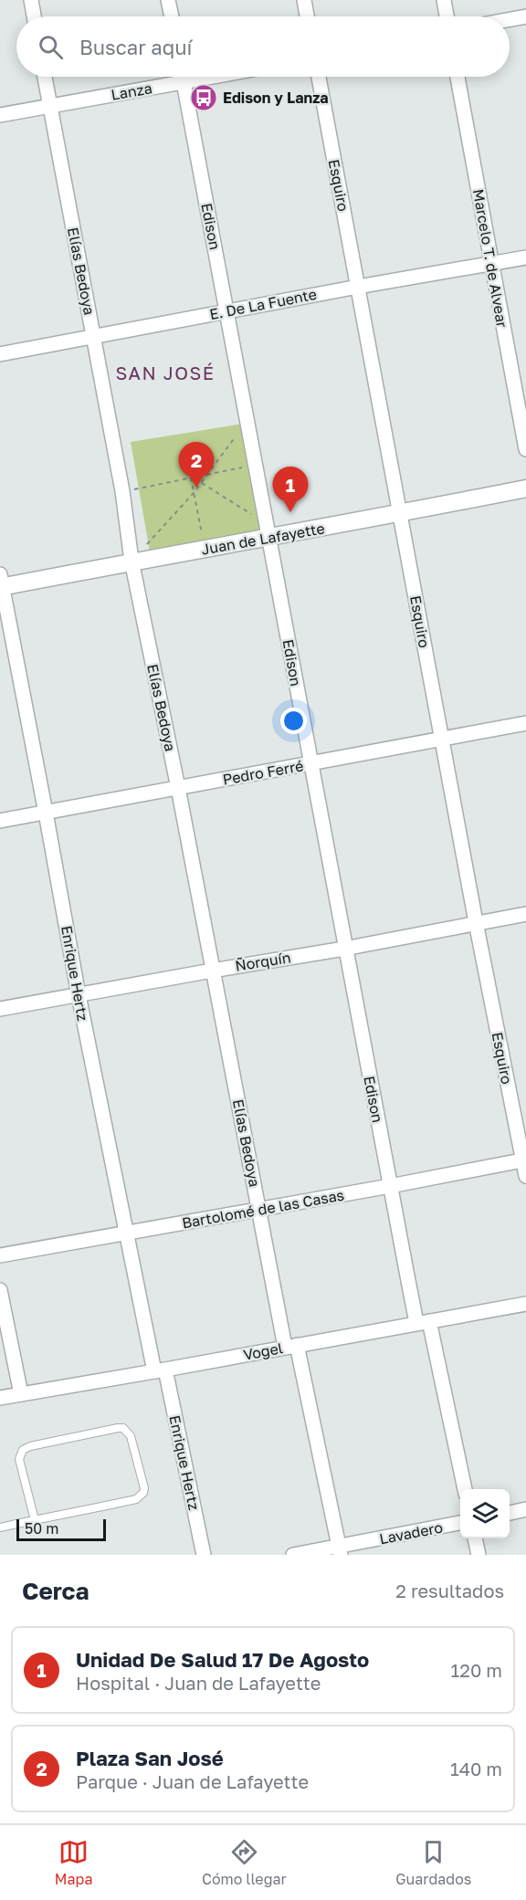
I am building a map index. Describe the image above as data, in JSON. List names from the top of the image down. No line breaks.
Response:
{"streets":{"street":["Lanza","Esquiro","Edison","Marcelo T. de Alvear","Elías Bedoya","E. De La Fuente","Juan de Lafayette","Pedro Ferré","Ñorquín","Enrique Hertz","Bartolomé de las Casas","Vogel","Lavadero"]},"crossings":[["Lanza","Edison"],["Lanza","Elías Bedoya"],["Esquiro","E. De La Fuente"],["Esquiro","Juan de Lafayette"],["Esquiro","Pedro Ferré"],["Esquiro","Ñorquín"],["Esquiro","Bartolomé de las Casas"],["Edison","E. De La Fuente"],["Edison","Juan de Lafayette"],["Edison","Pedro Ferré"],["Edison","Ñorquín"],["Edison","Bartolomé de las Casas"],["Edison","Vogel"],["Marcelo T. de Alvear","E. De La Fuente"],["Elías Bedoya","E. De La Fuente"],["Elías Bedoya","Juan de Lafayette"],["Elías Bedoya","Pedro Ferré"],["Elías Bedoya","Ñorquín"],["Elías Bedoya","Bartolomé de las Casas"],["Elías Bedoya","Vogel"],["Elías Bedoya","Lavadero"],["Juan de Lafayette","Enrique Hertz"],["Pedro Ferré","Enrique Hertz"],["Ñorquín","Enrique Hertz"],["Enrique Hertz","Bartolomé de las Casas"],["Enrique Hertz","Vogel"]],"districts":["SAN JOSÉ"],"places":{"bus stop":["Edison y Lanza"]},"scale_bar":"50 m","page":{"search":"Buscar aquí","pins":["2","1"],"scale":"50 m","heading":["Cerca","2 resultados"],"list":[{"mark":"1","name":"Unidad De Salud 17 De Agosto","note":"Hospital · Juan de Lafayette","value":"120 m"},{"mark":"2","name":"Plaza San José","note":"Parque · Juan de Lafayette","value":"140 m"}],"nav":["Mapa","Cómo llegar","Guardados"]}}
